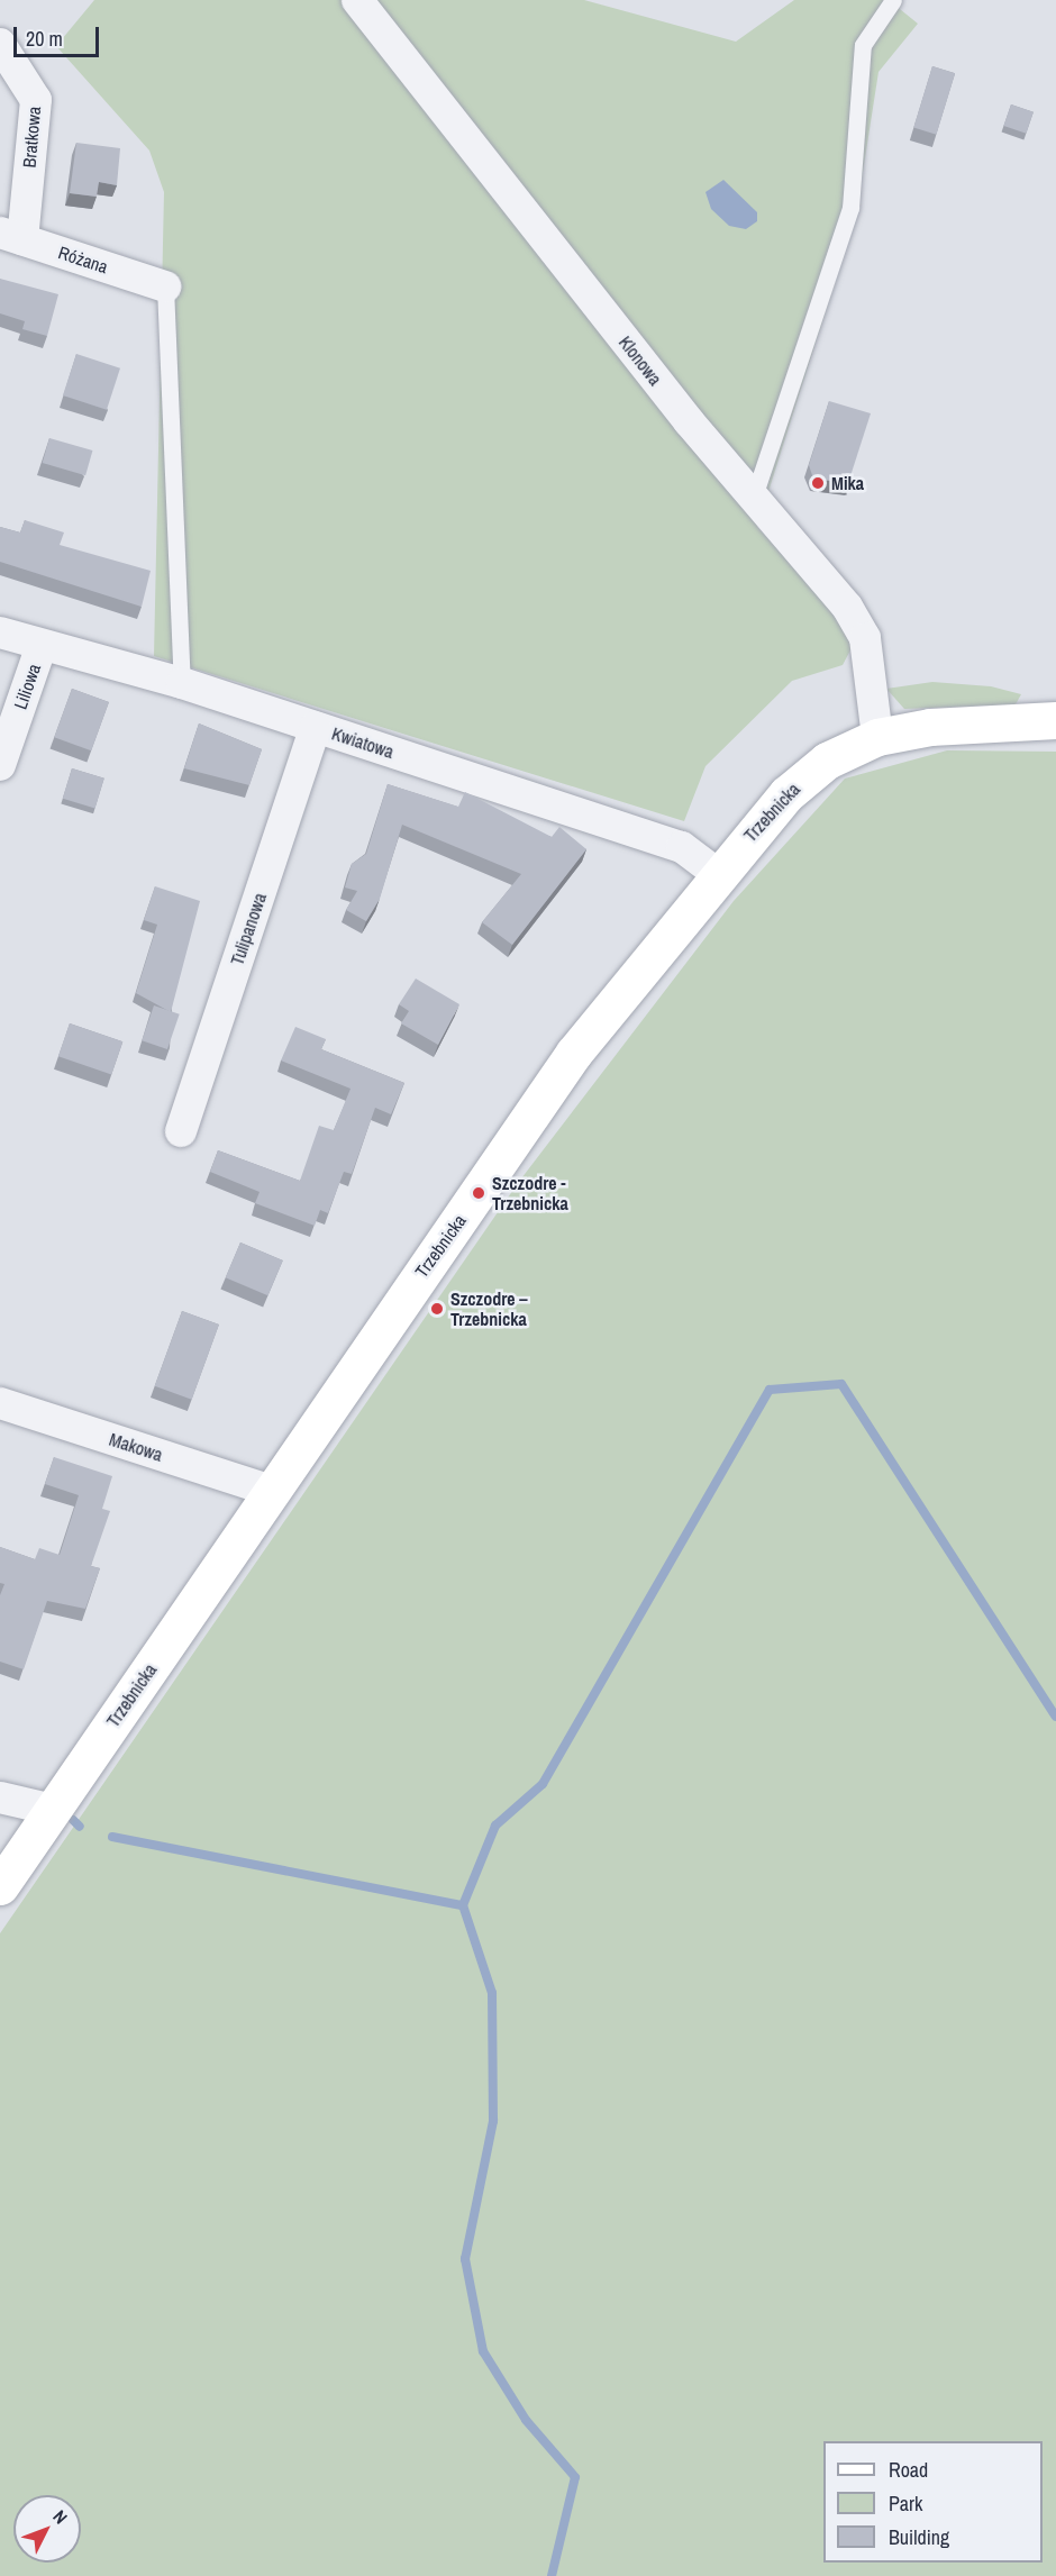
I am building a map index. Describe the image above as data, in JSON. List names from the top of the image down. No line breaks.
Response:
{"streets":{"street":["Bratkowa","Różana","Klonowa","Liliowa","Kwiatowa","Trzebnicka","Tulipanowa","Makowa"]},"crossings":[["Bratkowa","Różana"],["Klonowa","Trzebnicka"],["Liliowa","Kwiatowa"],["Kwiatowa","Trzebnicka"],["Kwiatowa","Tulipanowa"],["Trzebnicka","Makowa"]],"places":["Mika","Szczodre - Trzebnicka","Szczodre – Trzebnicka"],"legend":["Road","Park","Building"],"scale_bar":"20 m","north":"top right"}
